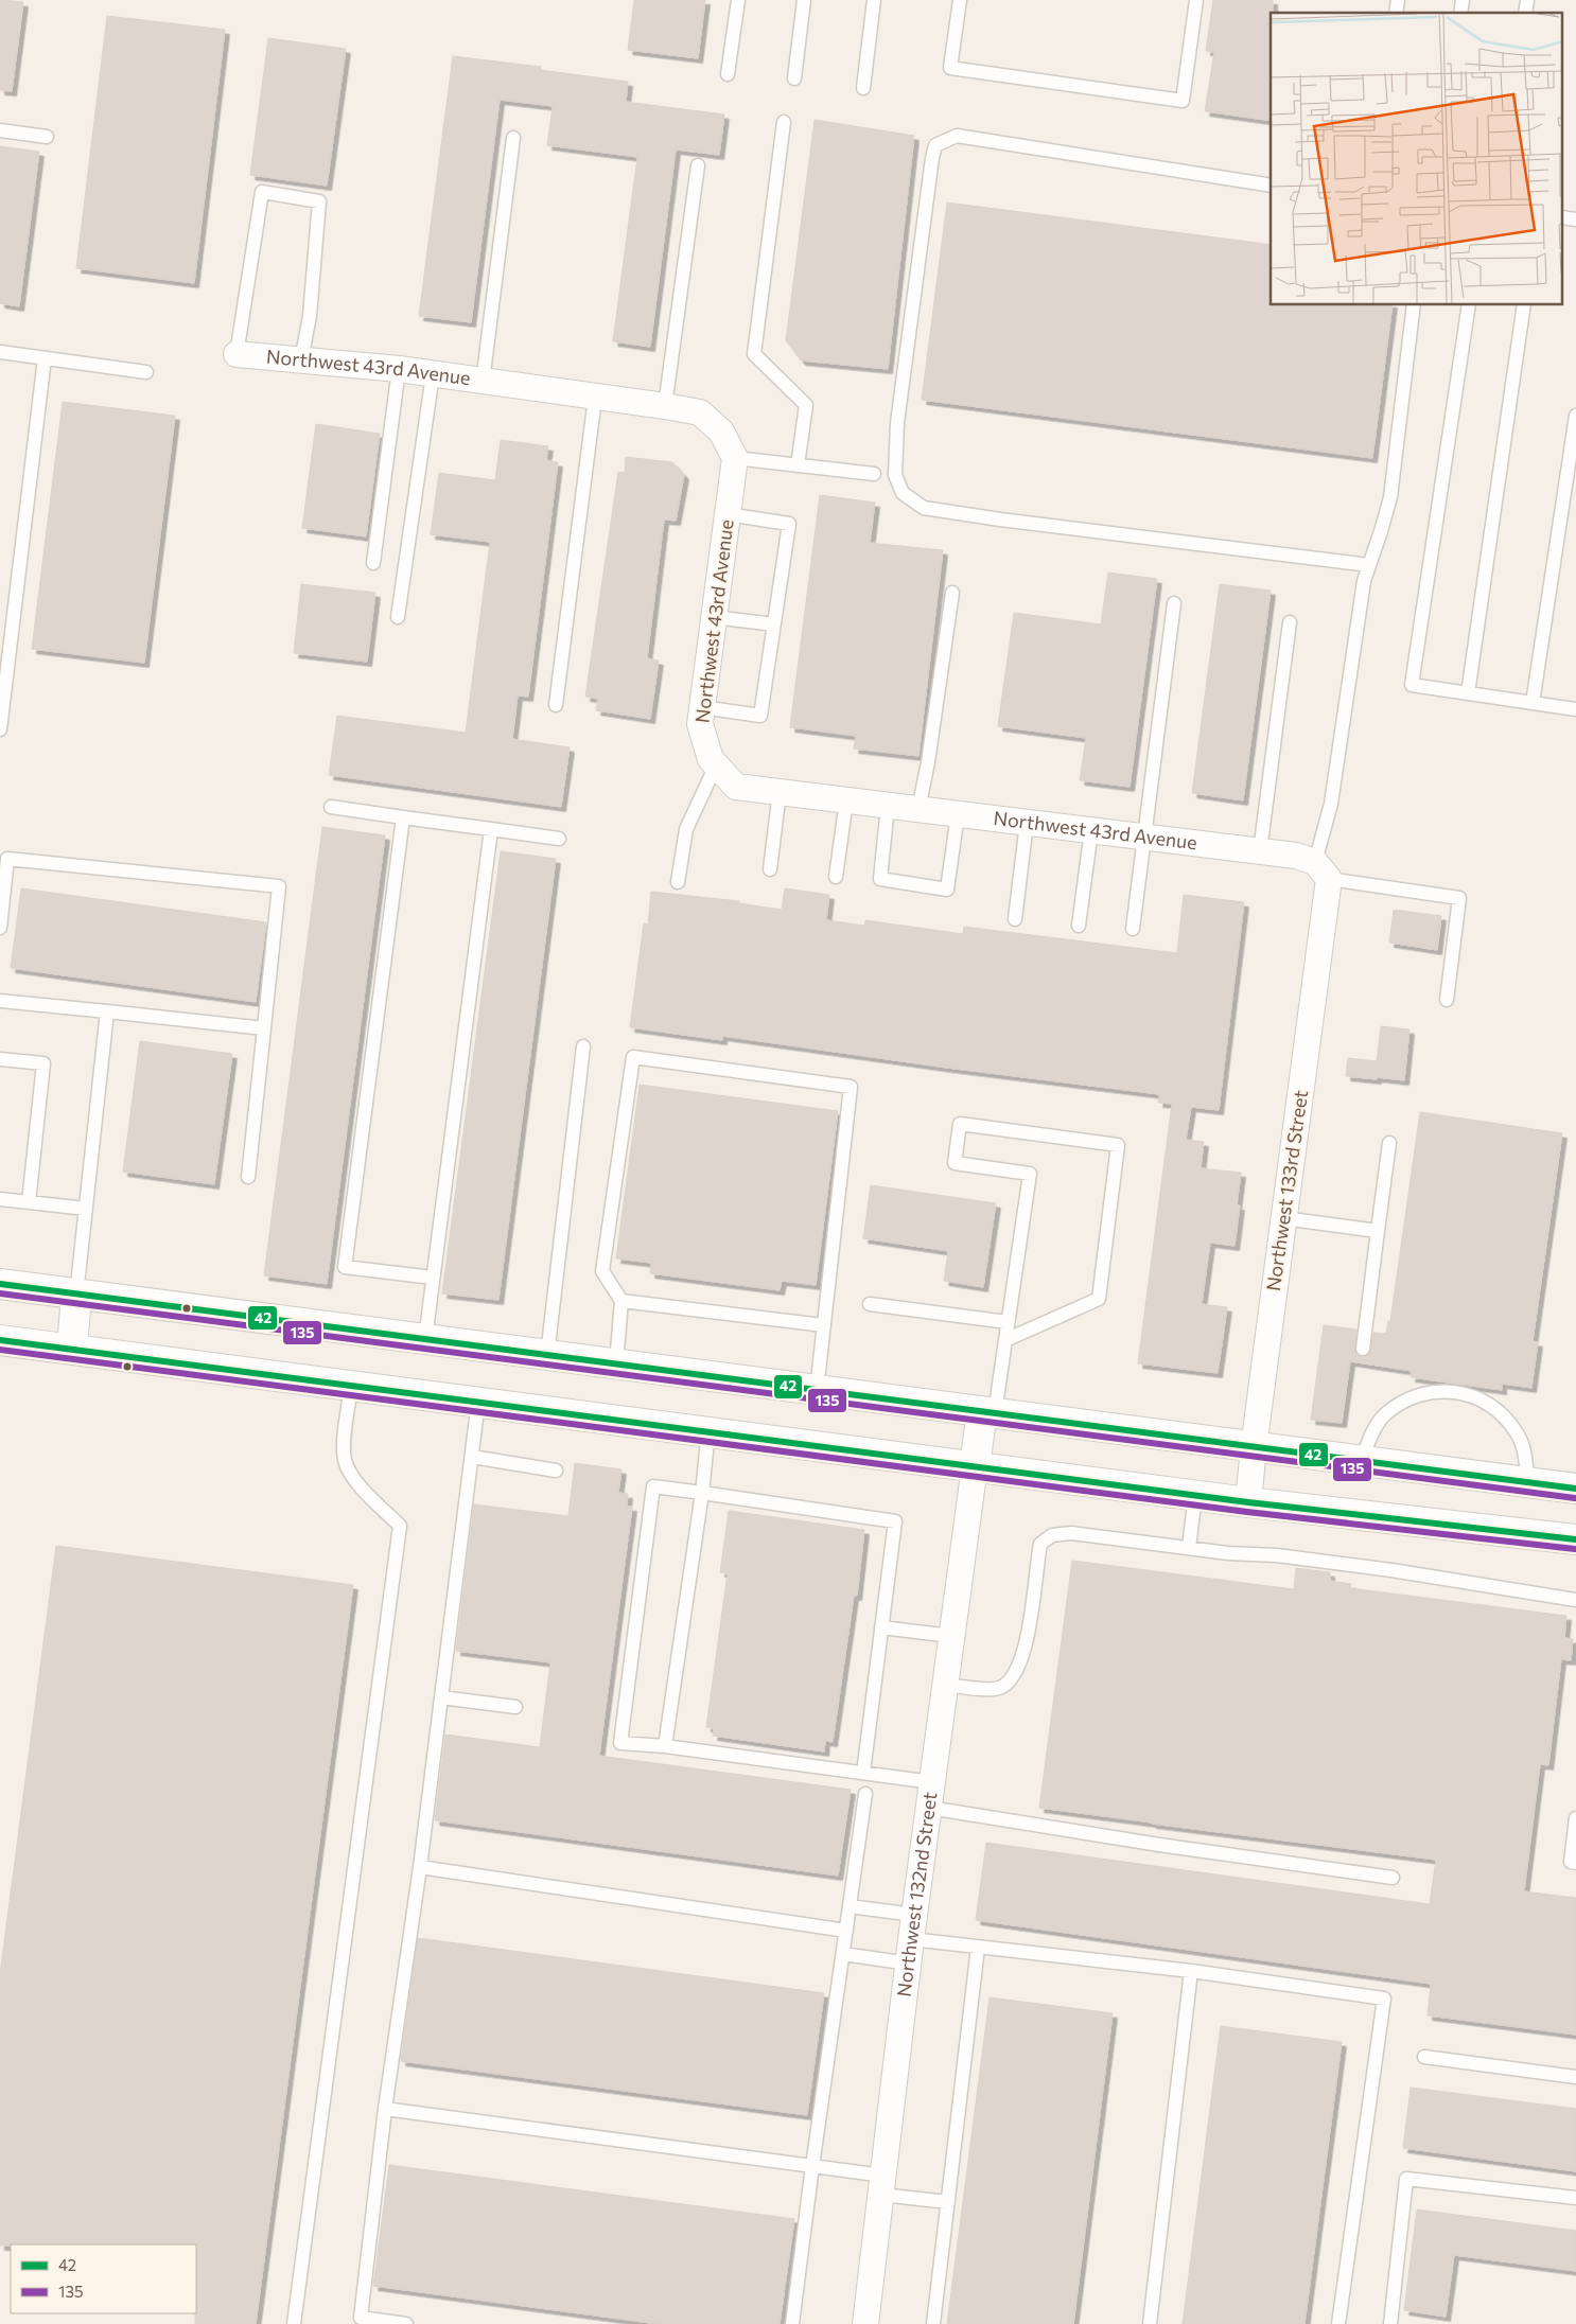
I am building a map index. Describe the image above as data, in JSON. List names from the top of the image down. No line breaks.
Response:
{"streets":{"street":["Northwest 43rd Avenue","Northwest 133rd Street","Northwest 132nd Street"]},"crossings":[["Northwest 43rd Avenue","Northwest 133rd Street"]],"lines":["transit line 42","transit line 135"],"legend":["42","135"]}
